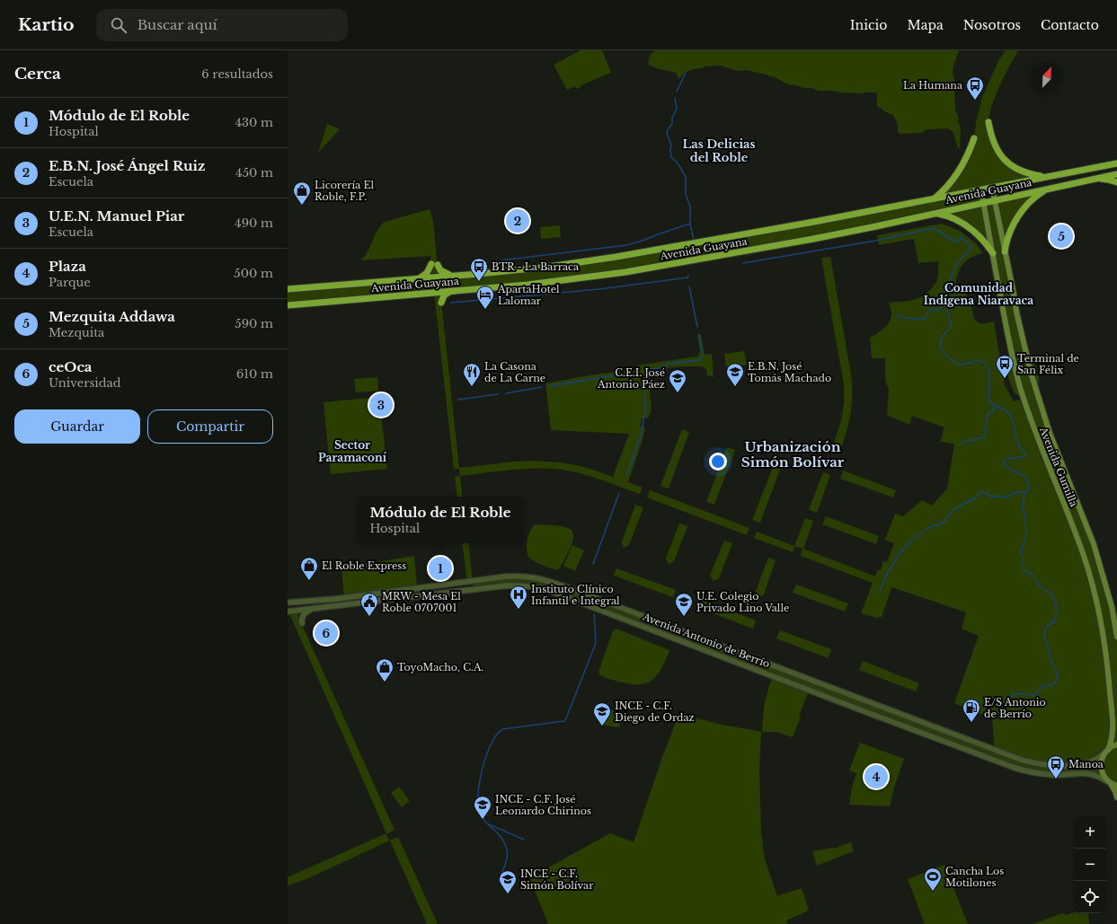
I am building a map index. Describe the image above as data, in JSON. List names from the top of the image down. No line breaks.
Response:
{"streets":{"highway":["Avenida Guayana"],"main road":["Avenida Gumilla"],"street":["Avenida Antonio de Berrío"]},"crossings":[["Avenida Guayana","Avenida Gumilla"],["Avenida Gumilla","Avenida Antonio de Berrío"]],"districts":["Las Delicias del Roble","Comunidad Indígena Niaravaca","Sector Paramaconí","Urbanización Simón Bolívar"],"places":{"bus stop":["La Humana","BTR - La Barraca","Terminal de San Félix","Manoa"],"shop":["Licorería El Roble, F.P.","El Roble Express","ToyoMacho, C.A."],"hotel":["ApartaHotel Lalomar"],"restaurant":["La Casona de La Carne"],"school or university":["E.B.N. José Tomás Machado","C.E.I. José Antonio Páez","U.E. Colegio Privado Lino Valle","INCE - C.F. Diego de Ordaz","INCE - C.F. José Leonardo Chirinos","INCE - C.F. Simón Bolívar"],"hospital":["Instituto Clínico Infantil e Integral"],"public building":["MRW - Mesa El Roble 0707001"],"fuel station":["E/S Antonio de Berrío"],"sports":["Cancha Los Motilones"]},"north":"top right","page":{"header":"Kartio","search":"Buscar aquí","nav":["Inicio","Mapa","Nosotros","Contacto"],"heading":["Cerca","6 resultados"],"list":[{"mark":"1","name":"Módulo de El Roble","note":"Hospital","value":"430 m"},{"mark":"2","name":"E.B.N. José Ángel Ruiz","note":"Escuela","value":"450 m"},{"mark":"3","name":"U.E.N. Manuel Piar","note":"Escuela","value":"490 m"},{"mark":"4","name":"Plaza","note":"Parque","value":"500 m"},{"mark":"5","name":"Mezquita Addawa","note":"Mezquita","value":"590 m"},{"mark":"6","name":"ceOca","note":"Universidad","value":"610 m"}],"pins":["2","5","3","1","6","4"],"buttons":["Guardar","Compartir"],"popup":["Módulo de El Roble","Hospital"],"map_buttons":["+","−"]}}
